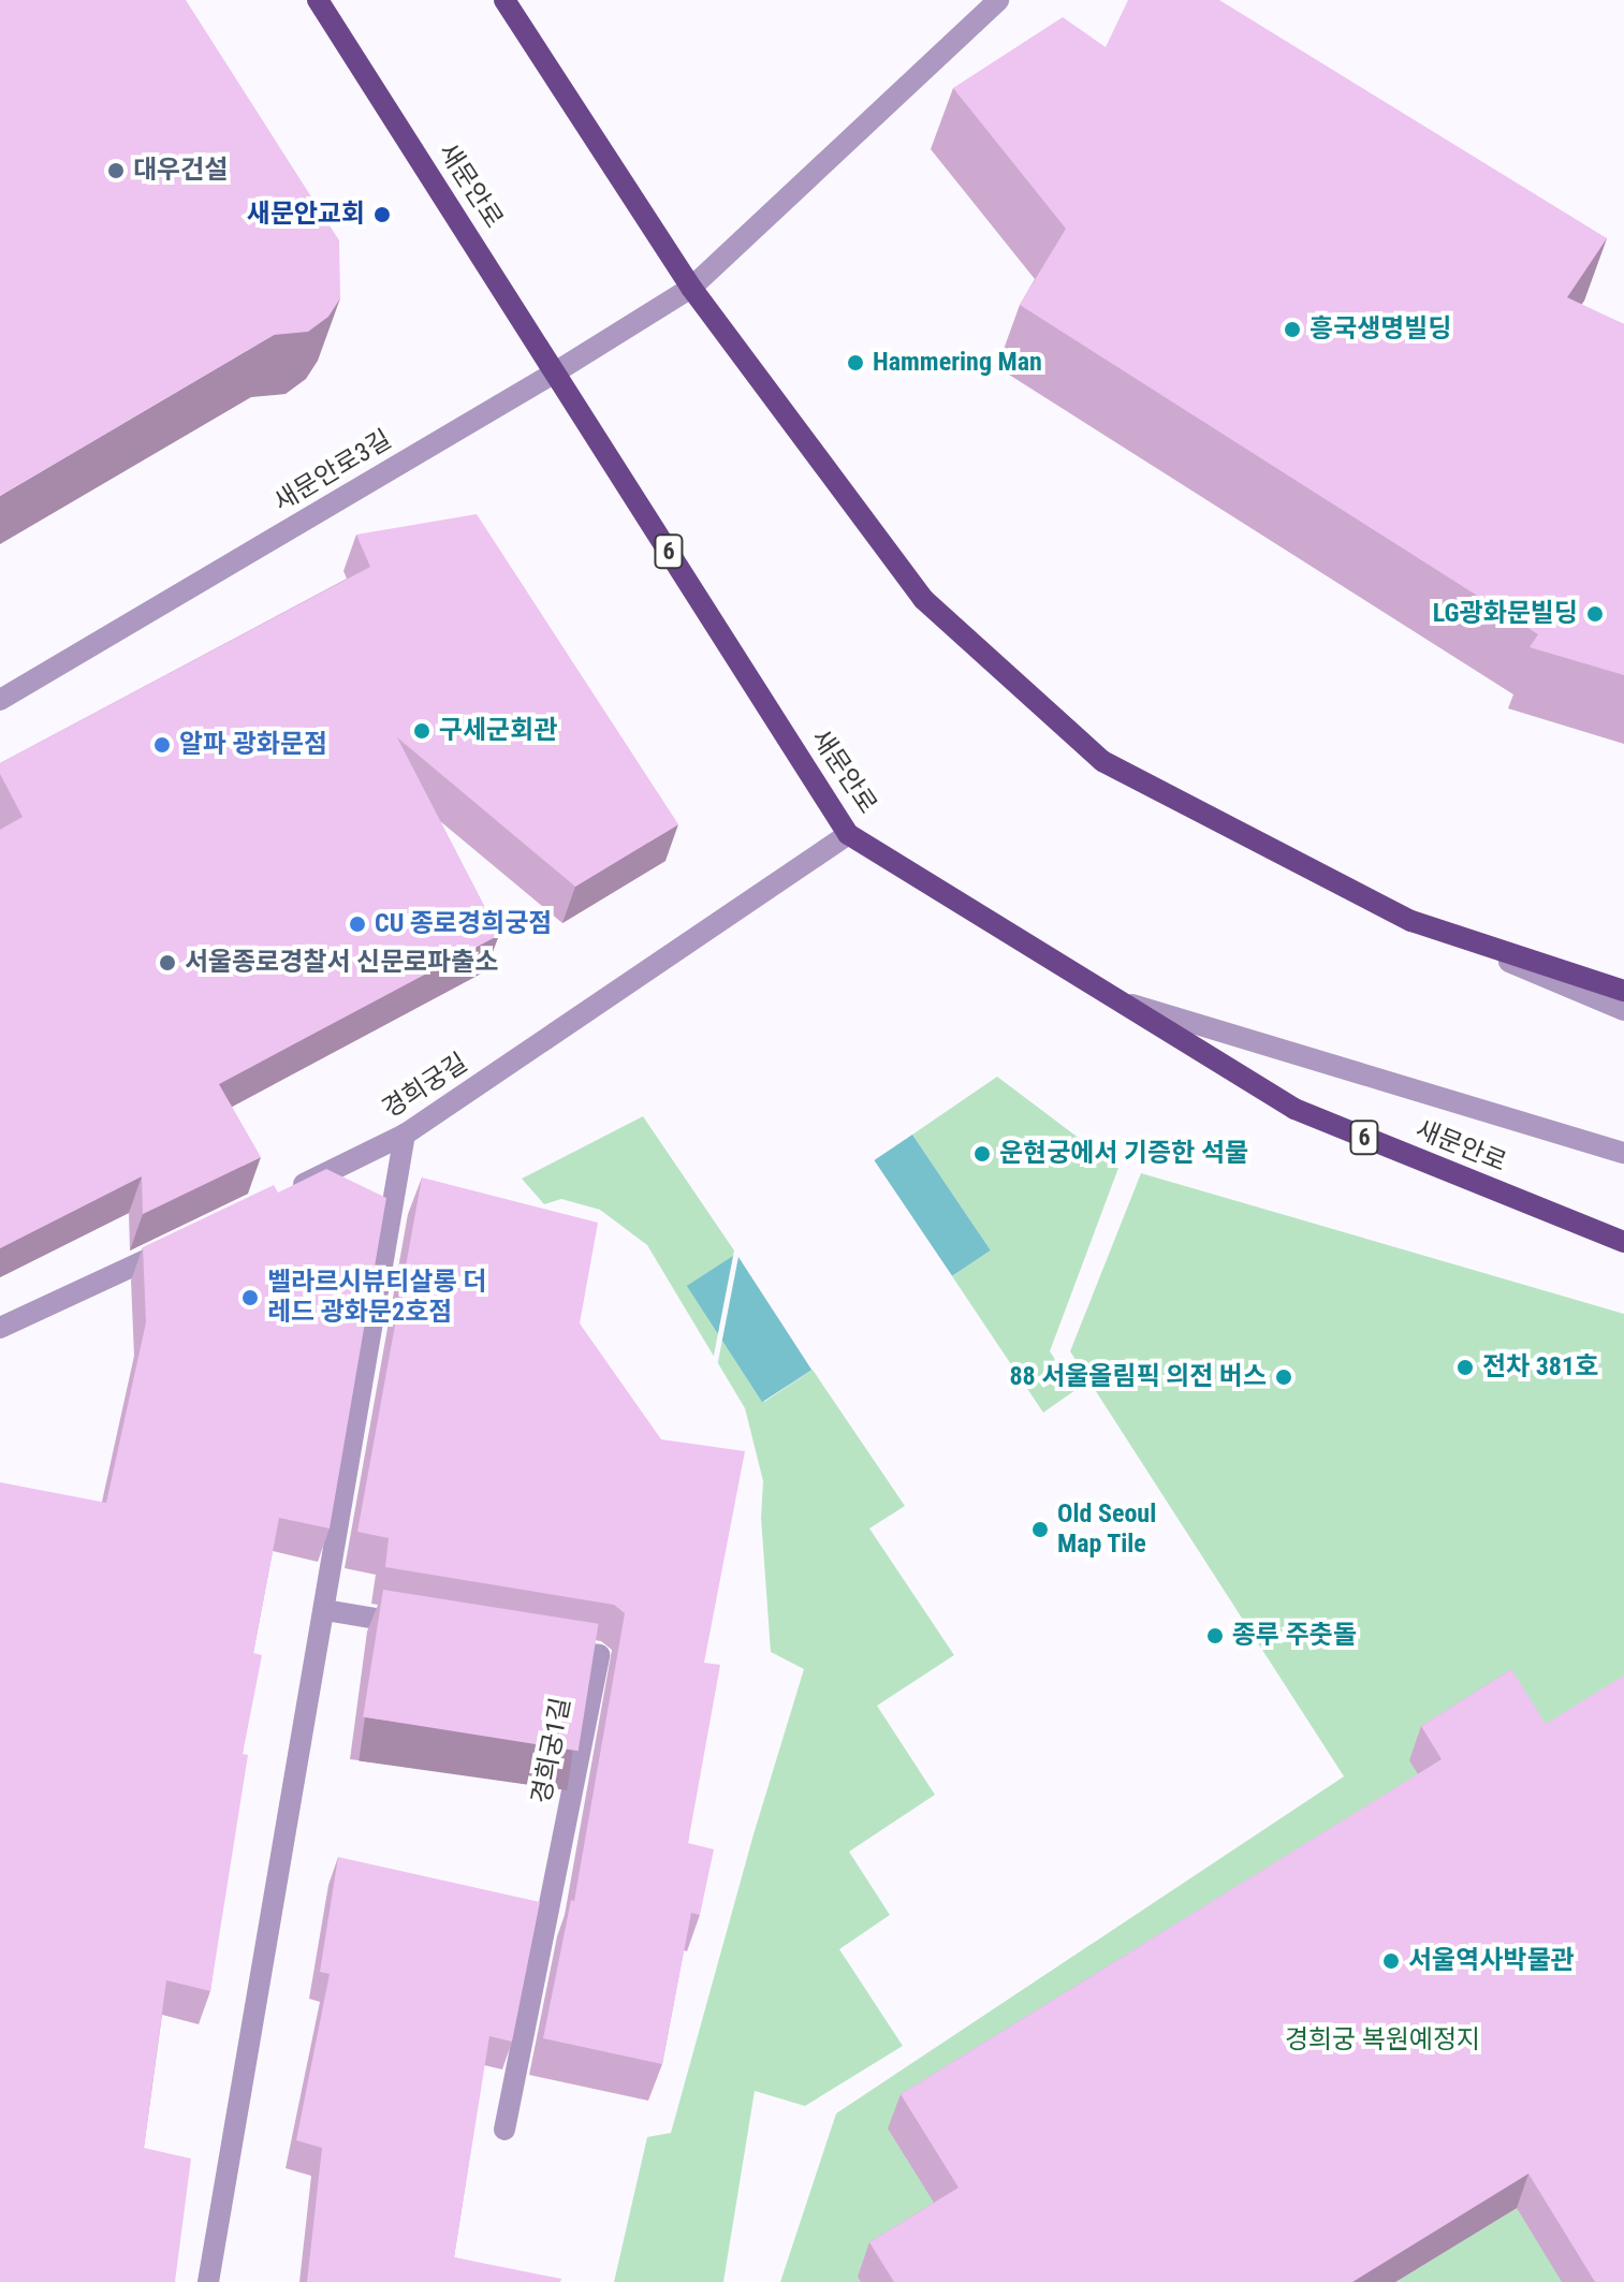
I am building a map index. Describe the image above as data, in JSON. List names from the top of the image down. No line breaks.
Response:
{"streets":{"main road":["새문안로","6"],"street":["새문안로3길","경희궁길","경희궁1길"]},"crossings":[["새문안로","새문안로3길"],["새문안로","경희궁길"]],"parks":["경희궁 복원예정지"],"places":["대우건설","새문안교회","흥국생명빌딩","Hammering Man","LG광화문빌딩","구세군회관","알파 광화문점","CU 종로경희궁점","서울종로경찰서 신문로파출소","운현궁에서 기증한 석물","벨라르시뷰티살롱 더 레드 광화문2호점","전차 381호","88 서울올림픽 의전 버스","Old Seoul Map Tile","종루 주춧돌","서울역사박물관"]}
